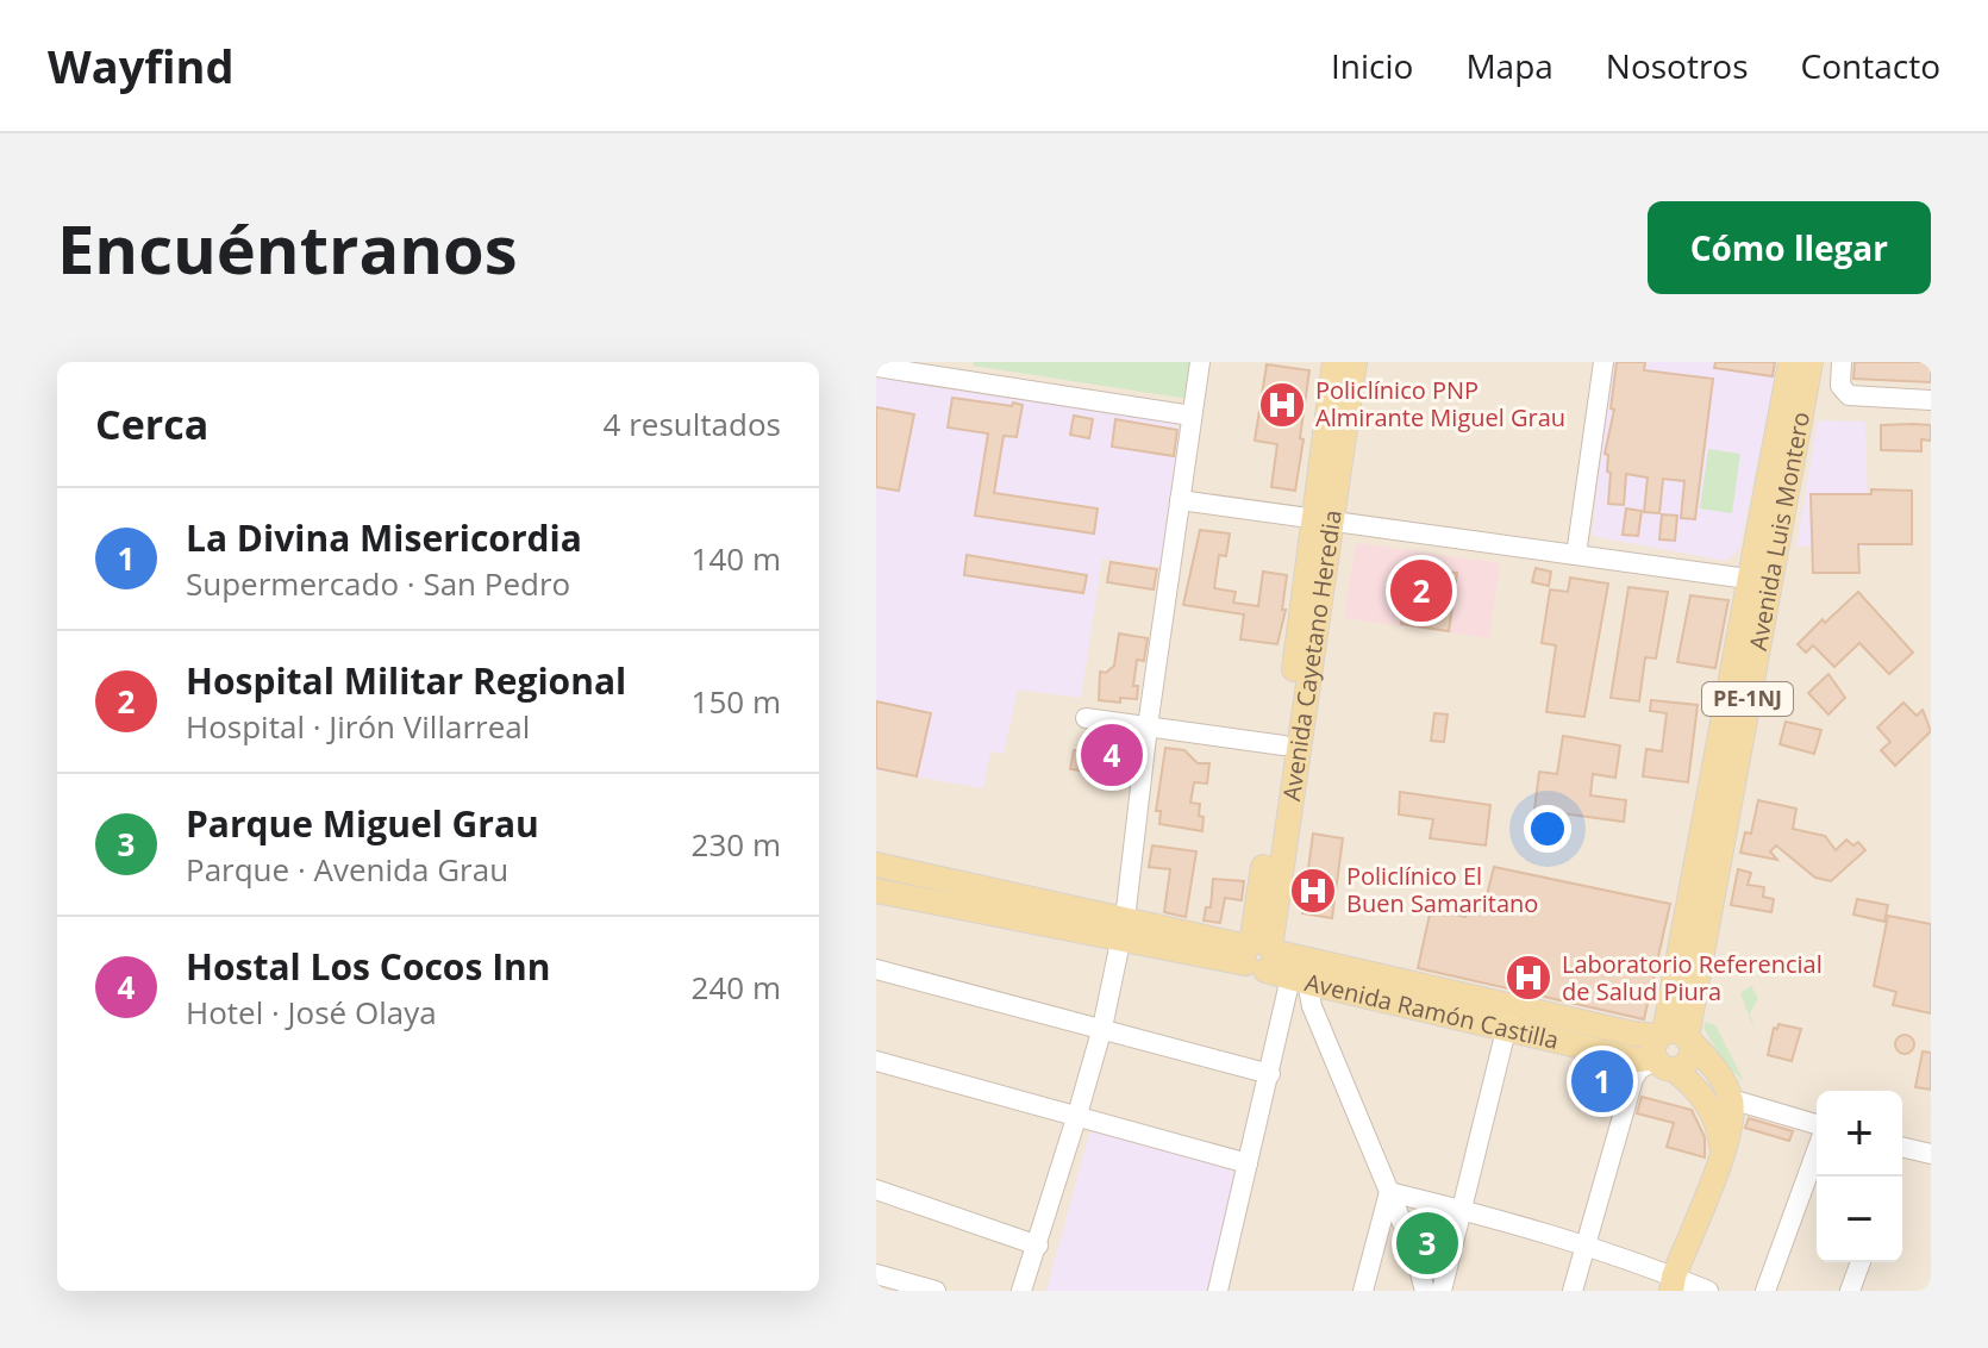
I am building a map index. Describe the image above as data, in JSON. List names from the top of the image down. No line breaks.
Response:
{"streets":{"main road":["Avenida Luis Montero","Avenida Cayetano Heredia","PE-1NJ","Avenida Ramón Castilla"]},"crossings":[["Avenida Luis Montero","Avenida Ramón Castilla"],["Avenida Cayetano Heredia","Avenida Ramón Castilla"]],"places":{"hospital":["Policlínico PNP Almirante Miguel Grau","Policlínico El Buen Samaritano","Laboratorio Referencial de Salud Piura"]},"page":{"header":"Wayfind","nav":["Inicio","Mapa","Nosotros","Contacto"],"buttons":"Cómo llegar","title":"Encuéntranos","heading":["Cerca","4 resultados"],"list":[{"mark":"1","name":"La Divina Misericordia","note":"Supermercado · San Pedro","value":"140 m"},{"mark":"2","name":"Hospital Militar Regional","note":"Hospital · Jirón Villarreal","value":"150 m"},{"mark":"3","name":"Parque Miguel Grau","note":"Parque · Avenida Grau","value":"230 m"},{"mark":"4","name":"Hostal Los Cocos Inn","note":"Hotel · José Olaya","value":"240 m"}],"pins":["2","4","1","3"],"map_buttons":["+","−"]}}
